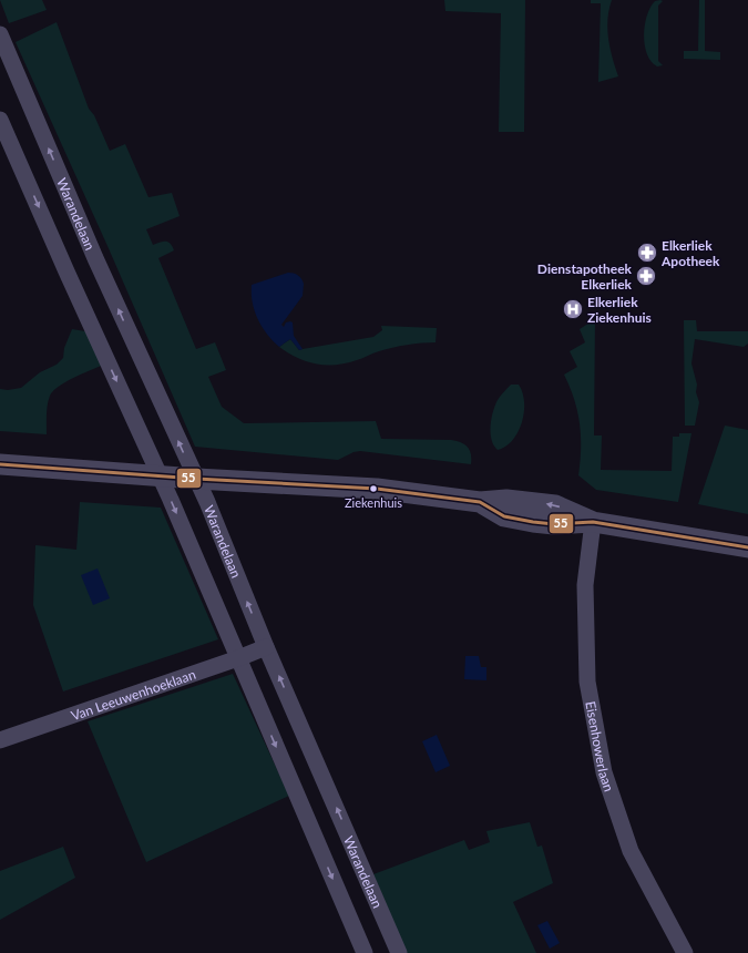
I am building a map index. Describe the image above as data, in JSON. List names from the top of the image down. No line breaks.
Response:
{"streets":{"street":["Warandelaan","Van Leeuwenhoeklaan","Eisenhowerlaan"]},"crossings":[["Warandelaan","Van Leeuwenhoeklaan"]],"places":{"pharmacy":["Elkerliek Apotheek","Dienstapotheek Elkerliek"],"hospital":["Elkerliek Ziekenhuis"],"other":["Ziekenhuis"]},"lines":["transit line 55"]}
